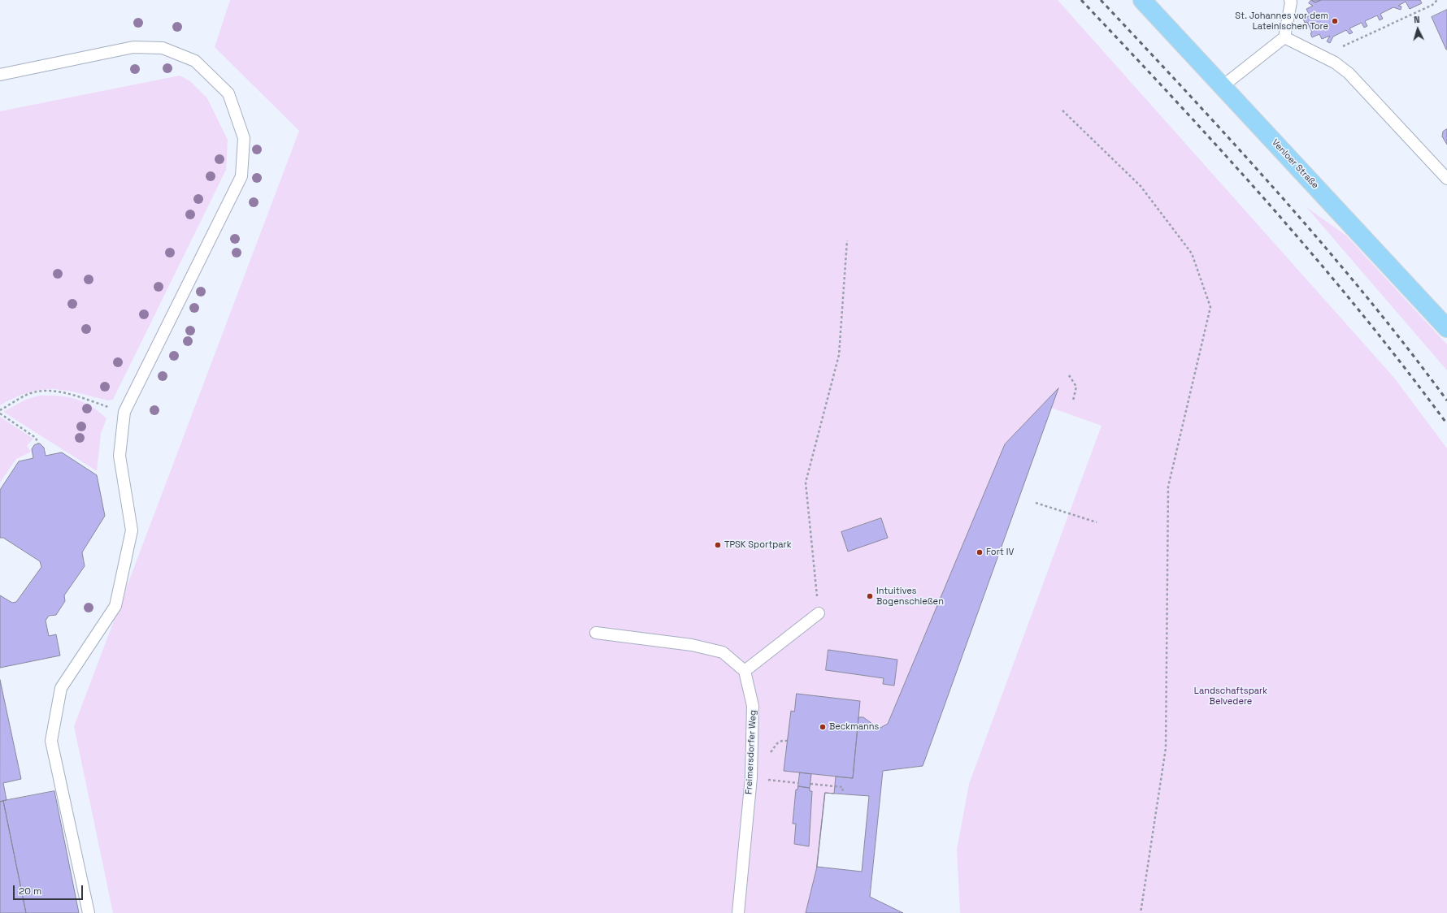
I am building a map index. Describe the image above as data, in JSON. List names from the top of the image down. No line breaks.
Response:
{"streets":{"main road":["Venloer Straße"],"lane":["Freimersdorfer Weg"]},"parks":["Landschaftspark Belvedere"],"places":["St. Johannes vor dem Lateinischen Tore","TPSK Sportpark","Fort IV","Intuitives Bogenschießen","Beckmanns"],"scale_bar":"20 m","north":"top"}
